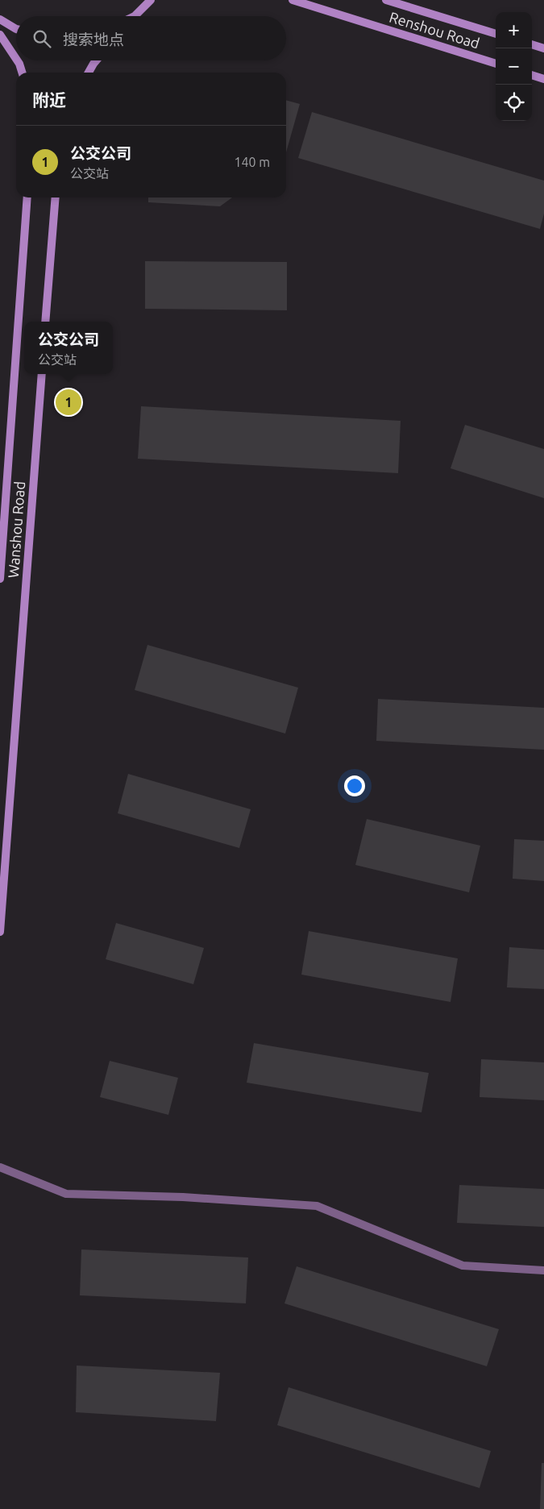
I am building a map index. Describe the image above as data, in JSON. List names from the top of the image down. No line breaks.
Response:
{"streets":{"main road":["Renshou Road","Wanshou Road"]},"page":{"map_buttons":["+","−"],"search":"搜索地点","heading":"附近","list":[{"mark":"1","name":"公交公司","note":"公交站","value":"140 m"}],"popup":["公交公司","公交站"],"pins":"1"}}
